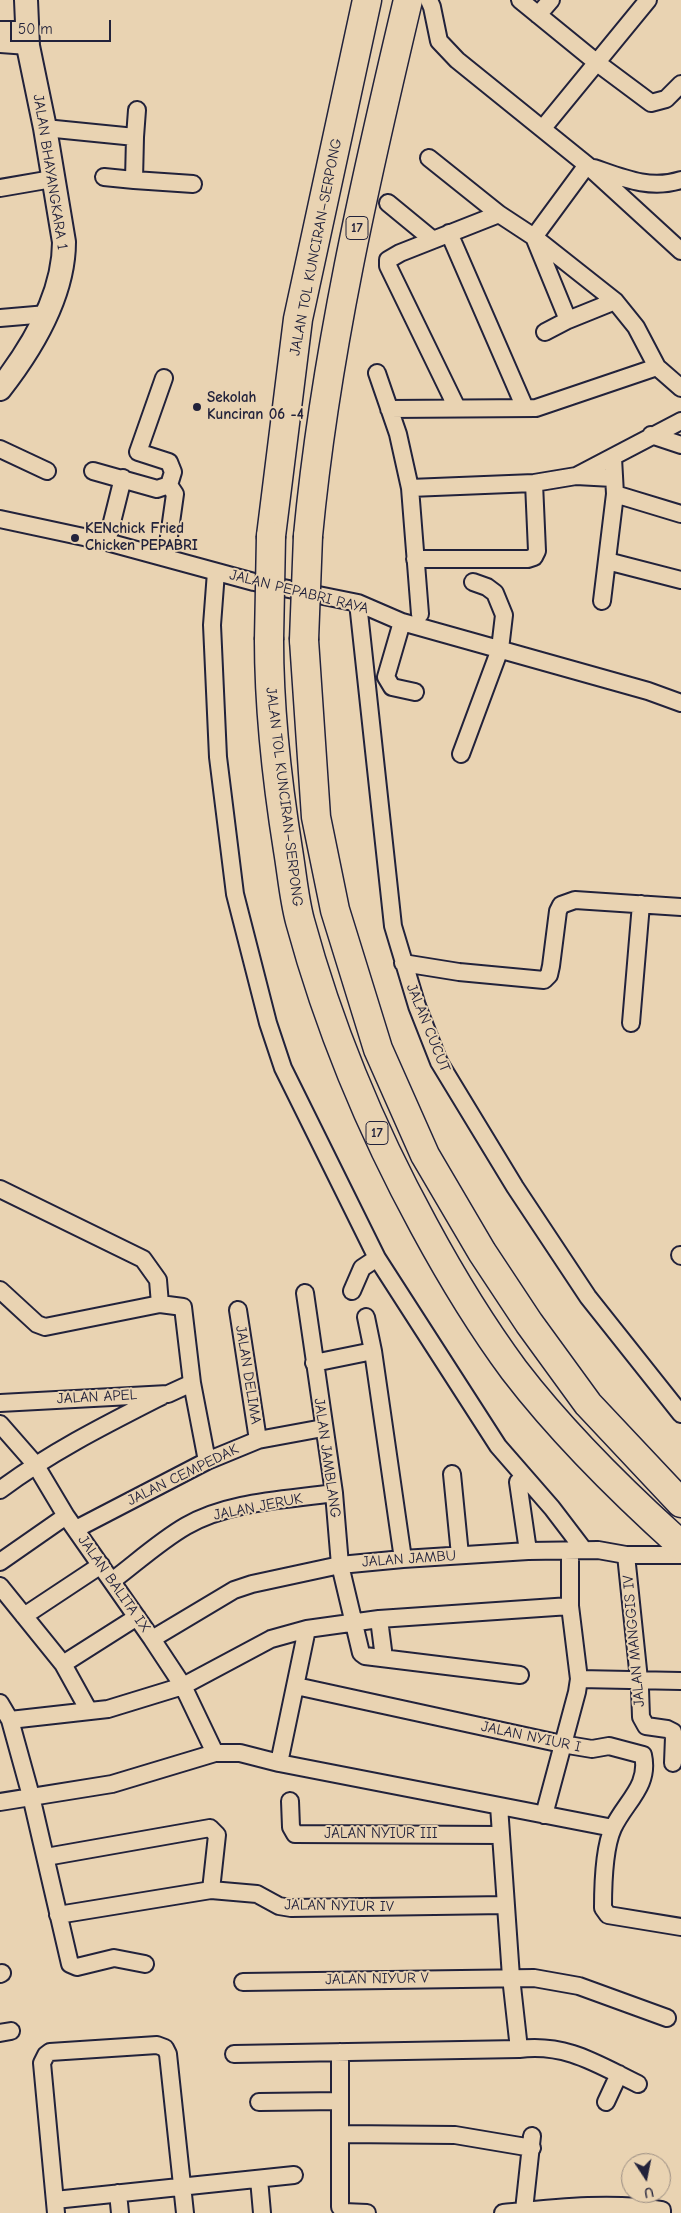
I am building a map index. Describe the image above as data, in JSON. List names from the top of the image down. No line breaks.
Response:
{"streets":{"highway":["17","JALAN TOL KUNCIRAN–SERPONG"],"street":["JALAN BHAYANGKARA 1","JALAN PEPABRI RAYA","JALAN CUCUT","JALAN DELIMA","JALAN APEL","JALAN JAMBLANG","JALAN CEMPEDAK","JALAN JERUK","JALAN JAMBU","JALAN BALITA IX","JALAN MANGGIS IV","JALAN NYIUR I","JALAN NYIUR III","JALAN NYIUR IV","JALAN NIYUR V"]},"crossings":[["JALAN TOL KUNCIRAN–SERPONG","JALAN JAMBU"],["JALAN PEPABRI RAYA","JALAN CUCUT"],["JALAN DELIMA","JALAN CEMPEDAK"],["JALAN JAMBLANG","JALAN CEMPEDAK"],["JALAN JAMBLANG","JALAN JERUK"],["JALAN JAMBLANG","JALAN JAMBU"],["JALAN CEMPEDAK","JALAN BALITA IX"],["JALAN JERUK","JALAN BALITA IX"],["JALAN JAMBU","JALAN BALITA IX"],["JALAN JAMBU","JALAN MANGGIS IV"]],"places":["Sekolah Kunciran 06 -4","KENchick Fried Chicken PEPABRI"],"scale_bar":"50 m","north":"bottom"}
